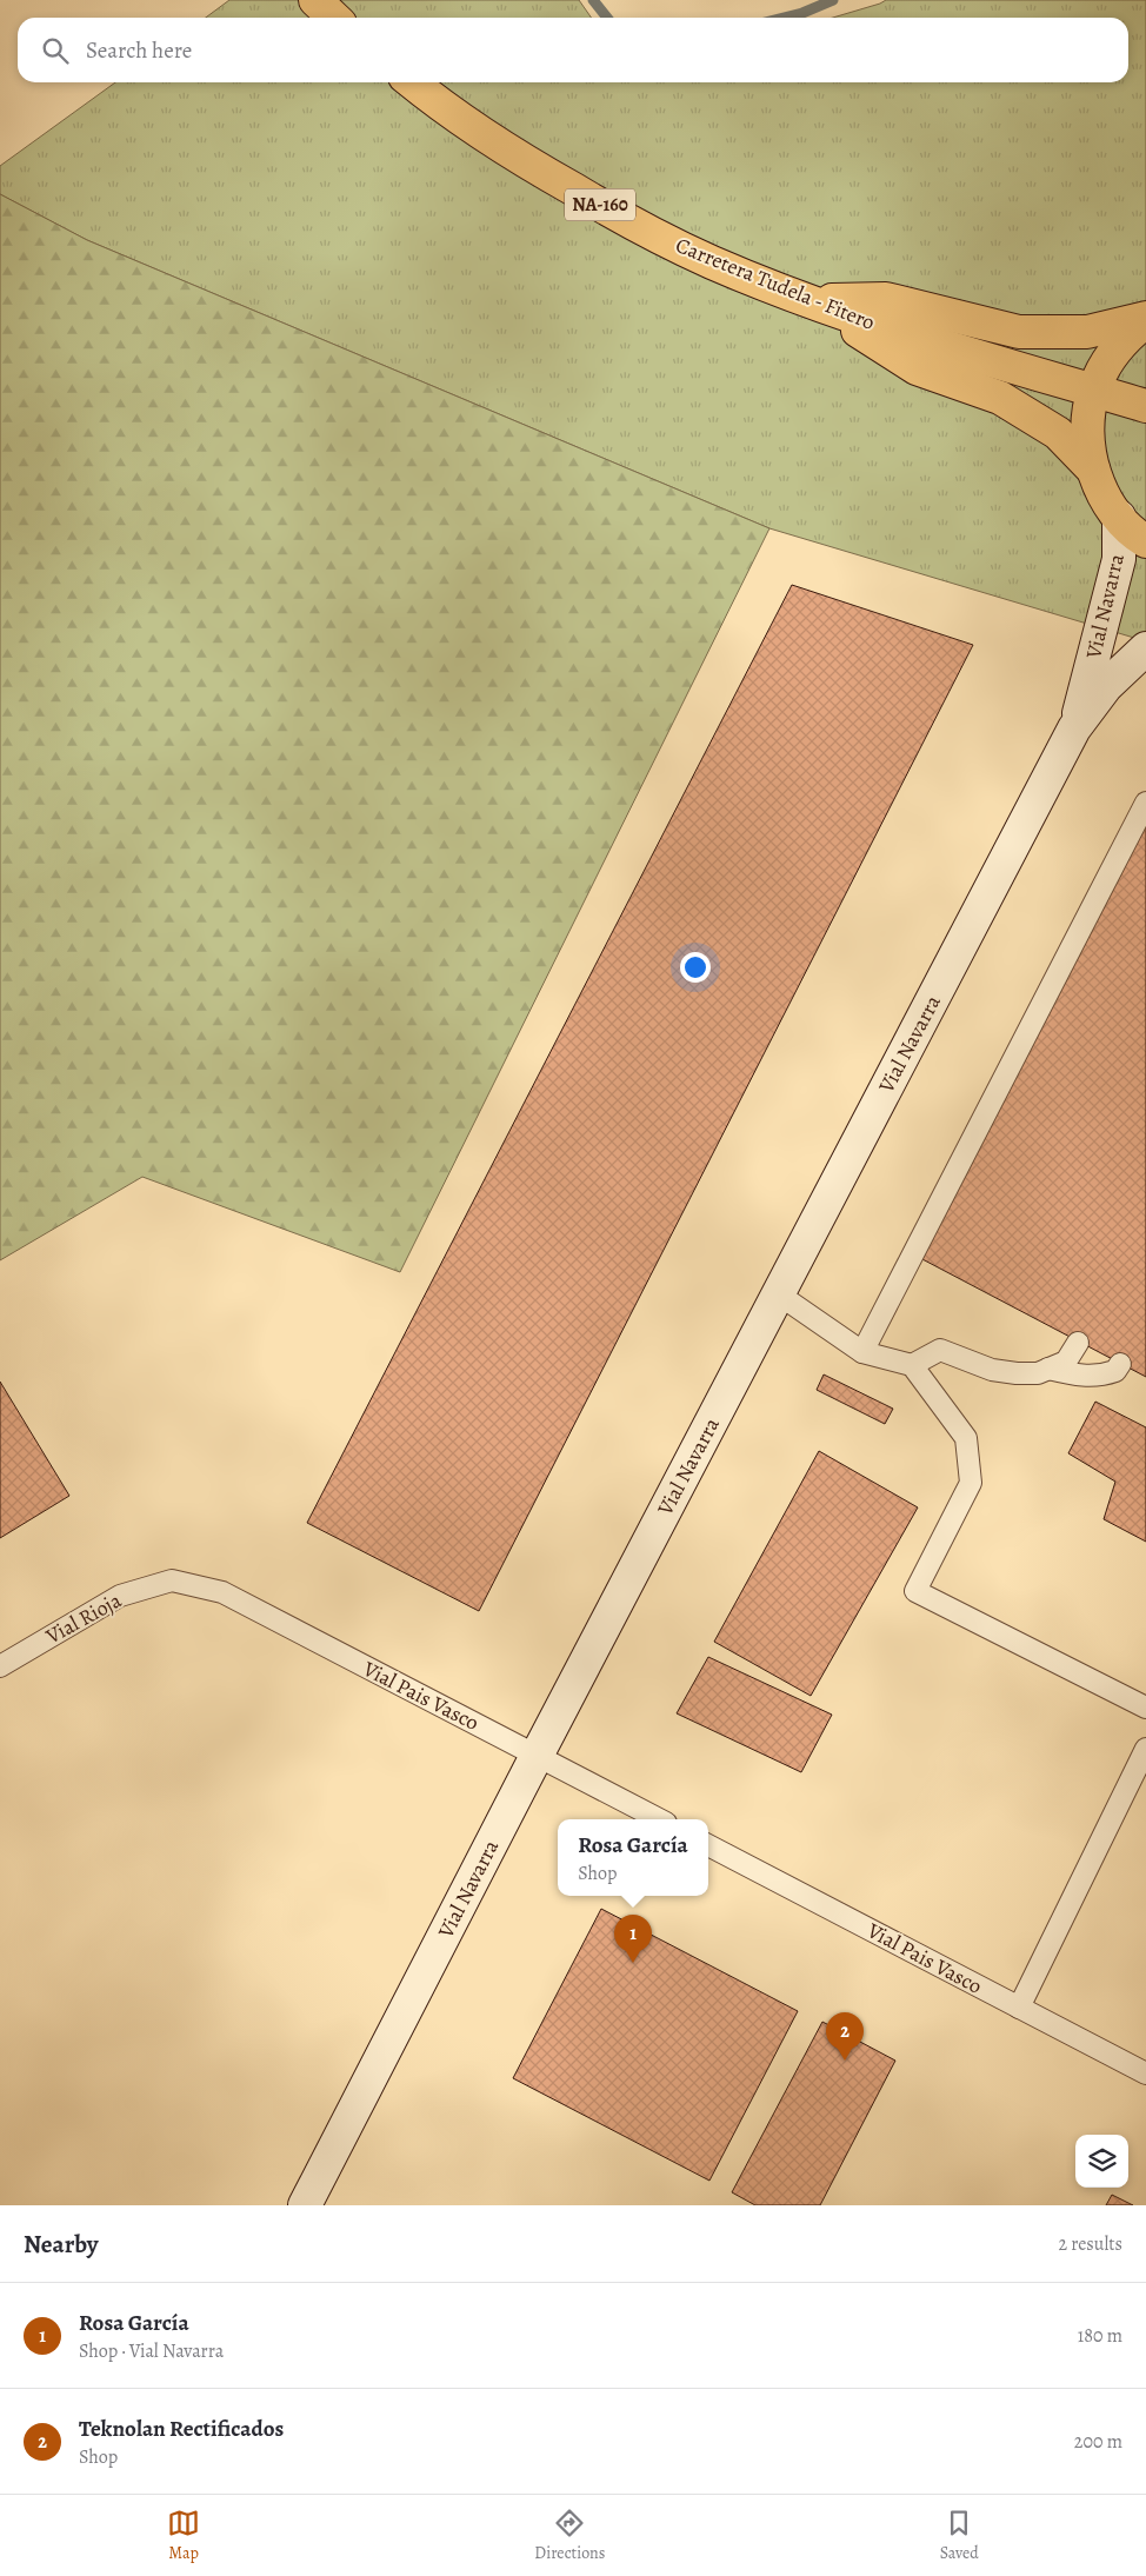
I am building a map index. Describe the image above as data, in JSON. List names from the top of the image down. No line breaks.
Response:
{"streets":{"main road":["NA-160","Carretera Tudela - Fitero"],"street":["Vial Navarra"],"lane":["Vial Rioja","Vial Pais Vasco"]},"crossings":[["Vial Navarra","Vial Pais Vasco"],["Vial Rioja","Vial Pais Vasco"]],"page":{"search":"Search here","popup":["Rosa García","Shop"],"pins":["1","2"],"heading":["Nearby","2 results"],"list":[{"mark":"1","name":"Rosa García","note":"Shop · Vial Navarra","value":"180 m"},{"mark":"2","name":"Teknolan Rectificados","note":"Shop","value":"200 m"}],"nav":["Map","Directions","Saved"]}}
